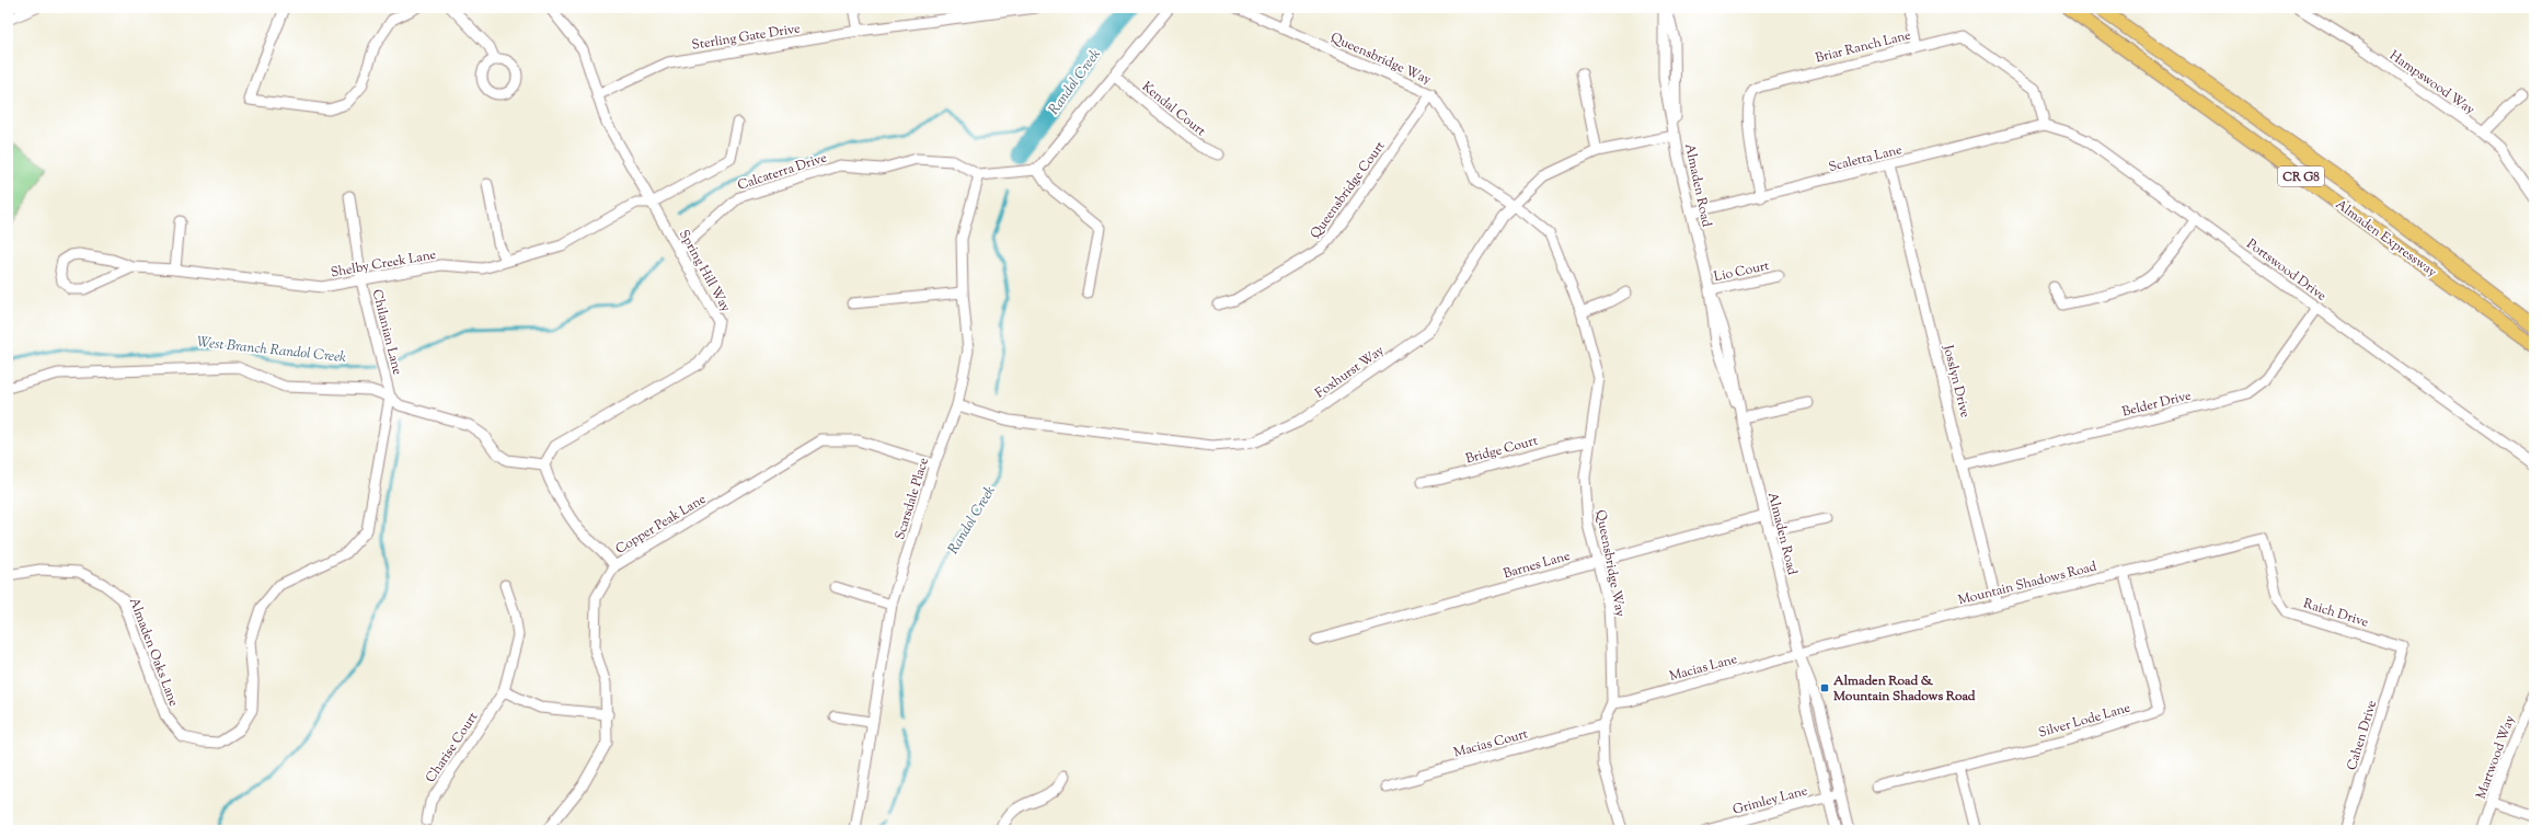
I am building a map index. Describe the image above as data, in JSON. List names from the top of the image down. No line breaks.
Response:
{"streets":{"main road":["CR G8","Almaden Expressway"],"street":["Sterling Gate Drive","Briar Ranch Lane","Queensbridge Way","Hampswood Way","Kendal Court","Scaletta Lane","Calcaterra Drive","Almaden Road","Queensbridge Court","Shelby Creek Lane","Portswood Drive","Spring Hill Way","Lio Court","Chilanian Lane","Foxhurst Way","Josslyn Drive","Belder Drive","Bridge Court","Scarsdale Place","Copper Peak Lane","Barnes Lane","Mountain Shadows Road","Raich Drive","Almaden Oaks Lane","Macias Lane","Silver Lode Lane","Cahen Drive","Macias Court","Charise Court","Martwood Way","Grimley Lane"]},"crossings":[["Sterling Gate Drive","Spring Hill Way"],["Briar Ranch Lane","Scaletta Lane"],["Briar Ranch Lane","Portswood Drive"],["Queensbridge Way","Queensbridge Court"],["Queensbridge Way","Foxhurst Way"],["Queensbridge Way","Bridge Court"],["Queensbridge Way","Barnes Lane"],["Queensbridge Way","Macias Lane"],["Queensbridge Way","Macias Court"],["Scaletta Lane","Almaden Road"],["Scaletta Lane","Portswood Drive"],["Scaletta Lane","Josslyn Drive"],["Calcaterra Drive","Spring Hill Way"],["Calcaterra Drive","Scarsdale Place"],["Almaden Road","Lio Court"],["Almaden Road","Foxhurst Way"],["Almaden Road","Barnes Lane"],["Almaden Road","Mountain Shadows Road"],["Almaden Road","Macias Lane"],["Almaden Road","Grimley Lane"],["Shelby Creek Lane","Spring Hill Way"],["Shelby Creek Lane","Chilanian Lane"],["Portswood Drive","Belder Drive"],["Chilanian Lane","Almaden Oaks Lane"],["Foxhurst Way","Scarsdale Place"],["Josslyn Drive","Belder Drive"],["Josslyn Drive","Mountain Shadows Road"],["Scarsdale Place","Copper Peak Lane"],["Mountain Shadows Road","Raich Drive"],["Mountain Shadows Road","Macias Lane"],["Mountain Shadows Road","Silver Lode Lane"],["Raich Drive","Cahen Drive"]],"water":["Randol Creek","West Branch Randol Creek"],"places":{"transit":["Almaden Road & Mountain Shadows Road"]}}
